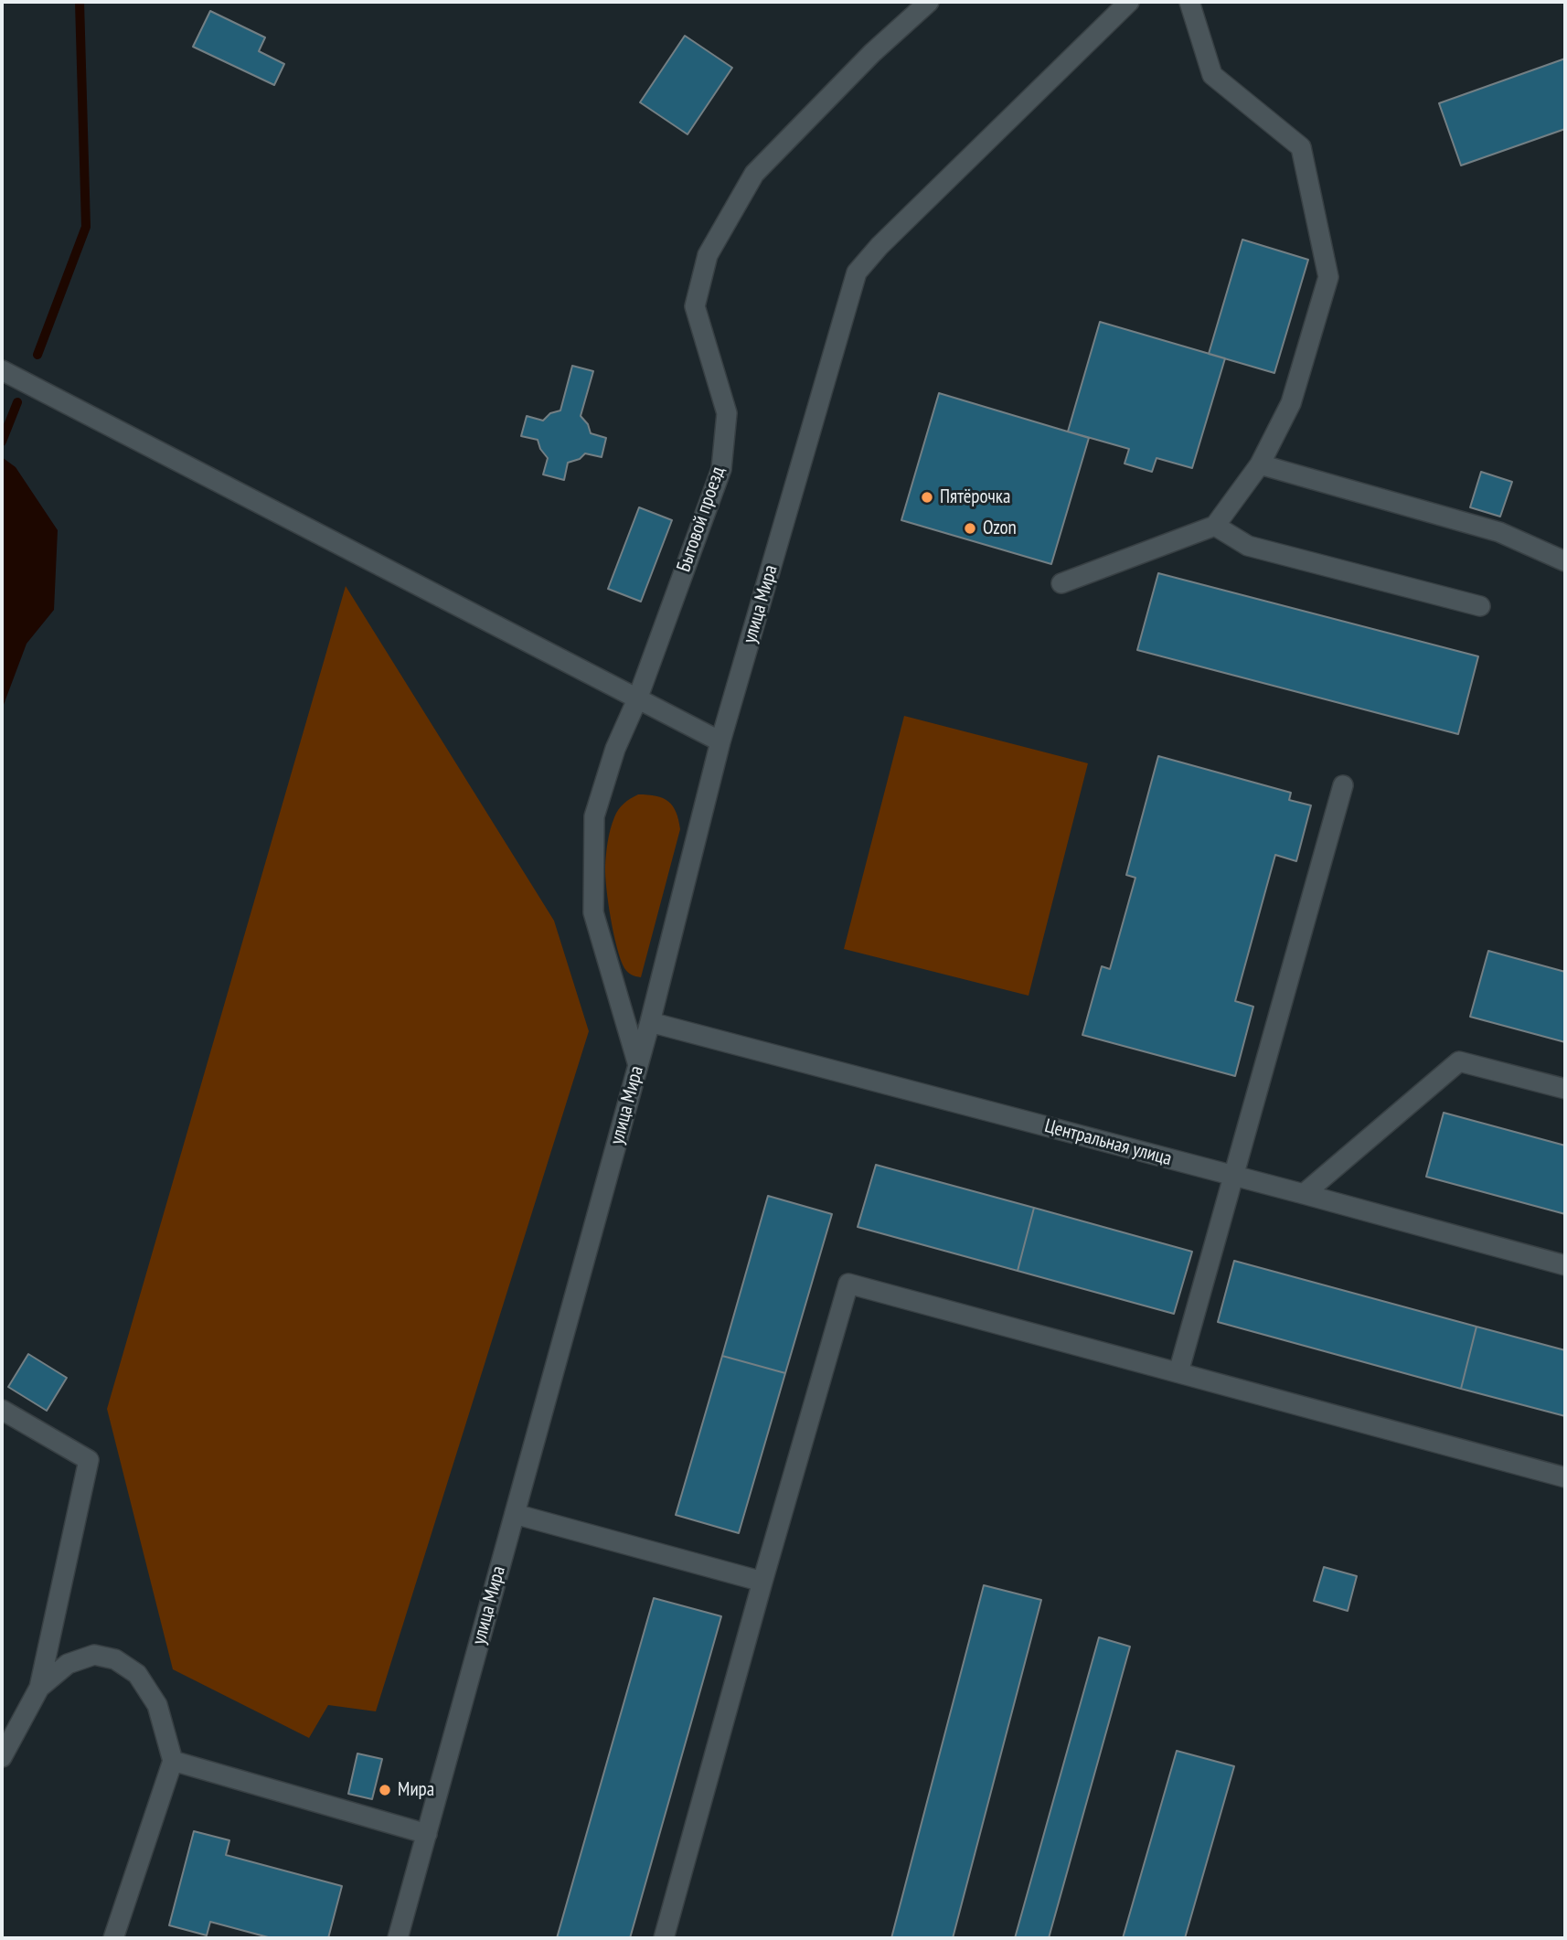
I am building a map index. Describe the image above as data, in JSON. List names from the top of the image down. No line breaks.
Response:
{"streets":{"street":["Бытовой проезд","улица Мира","Центральная улица"]},"crossings":[["Бытовой проезд","улица Мира"],["улица Мира","Центральная улица"]],"places":["Пятёрочка","Ozon","Мира"]}
